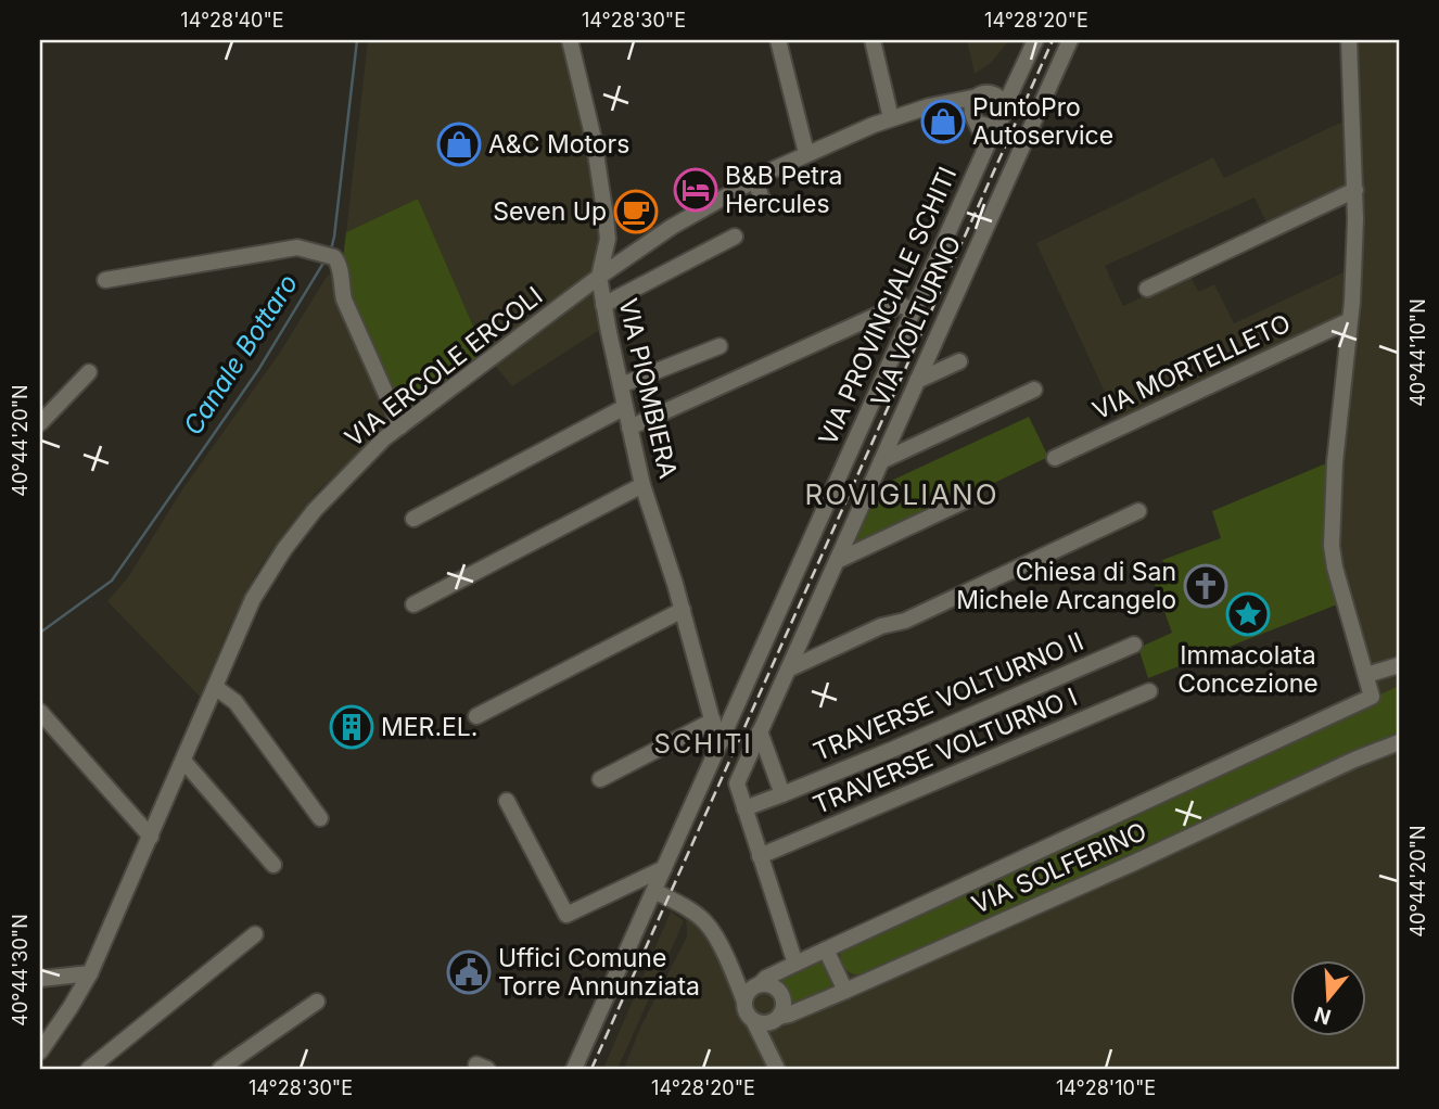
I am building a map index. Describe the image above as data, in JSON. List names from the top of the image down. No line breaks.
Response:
{"streets":{"street":["VIA PROVINCIALE SCHITI","VIA VOLTURNO","VIA ERCOLE ERCOLI","VIA MORTELLETO","VIA PIOMBIERA","TRAVERSE VOLTURNO II","TRAVERSE VOLTURNO I","VIA SOLFERINO"]},"crossings":[["VIA PROVINCIALE SCHITI","VIA ERCOLE ERCOLI"],["VIA PROVINCIALE SCHITI","VIA PIOMBIERA"],["VIA VOLTURNO","TRAVERSE VOLTURNO II"],["VIA VOLTURNO","TRAVERSE VOLTURNO I"],["VIA VOLTURNO","VIA SOLFERINO"],["VIA ERCOLE ERCOLI","VIA PIOMBIERA"]],"districts":["ROVIGLIANO","SCHITI"],"water":["Canale Bottaro"],"places":{"shop":["PuntoPro Autoservice","A&C Motors"],"hotel":["B&B Petra Hercules"],"cafe":["Seven Up"],"church":["Chiesa di San Michele Arcangelo"],"place":["Immacolata Concezione"],"building":["MER.EL."],"public building":["Uffici Comune Torre Annunziata"]},"north":"bottom","coordinates":["14°28'40\"E","14°28'30\"E","14°28'20\"E","40°44'10\"N","40°44'20\"N","40°44'30\"N","14°28'10\"E"]}
